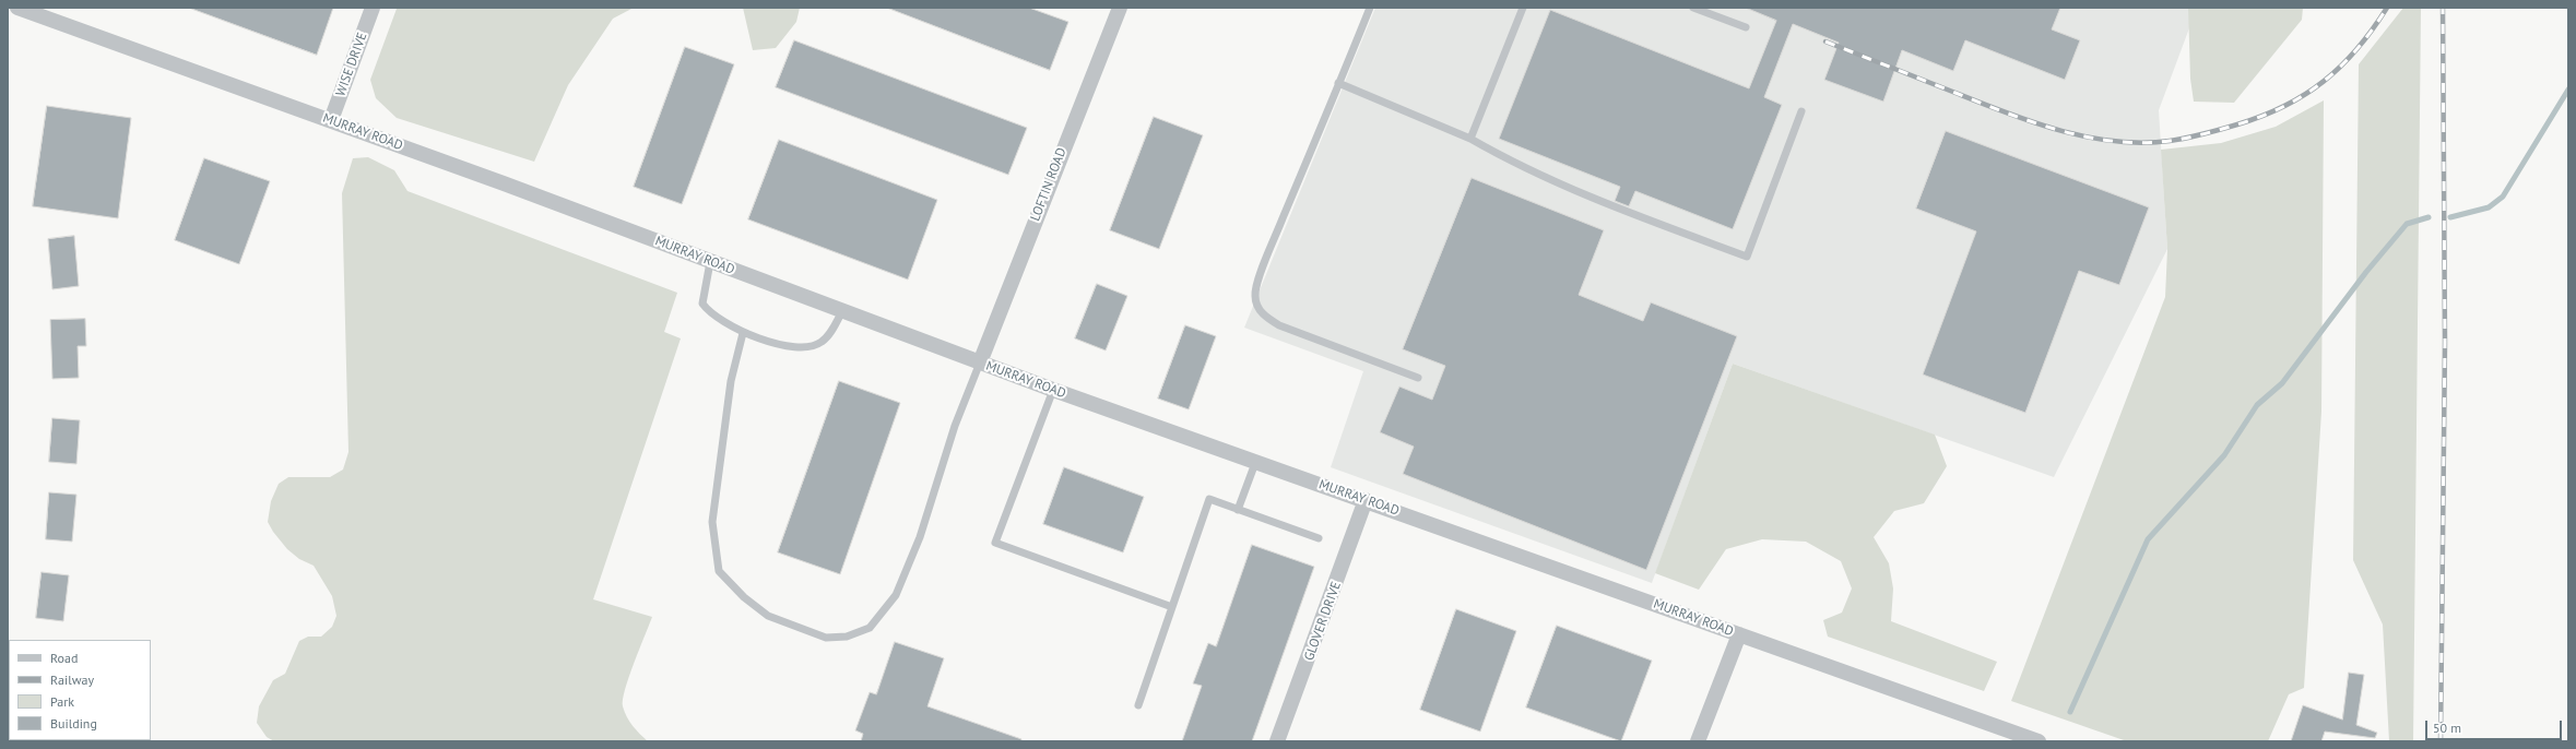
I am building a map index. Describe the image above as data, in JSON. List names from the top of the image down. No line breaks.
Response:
{"streets":{"street":["WISE DRIVE","MURRAY ROAD","LOFTIN ROAD","GLOVER DRIVE"]},"crossings":[["WISE DRIVE","MURRAY ROAD"],["MURRAY ROAD","LOFTIN ROAD"],["MURRAY ROAD","GLOVER DRIVE"]],"legend":["Road","Railway","Park","Building"],"scale_bar":"50 m"}
